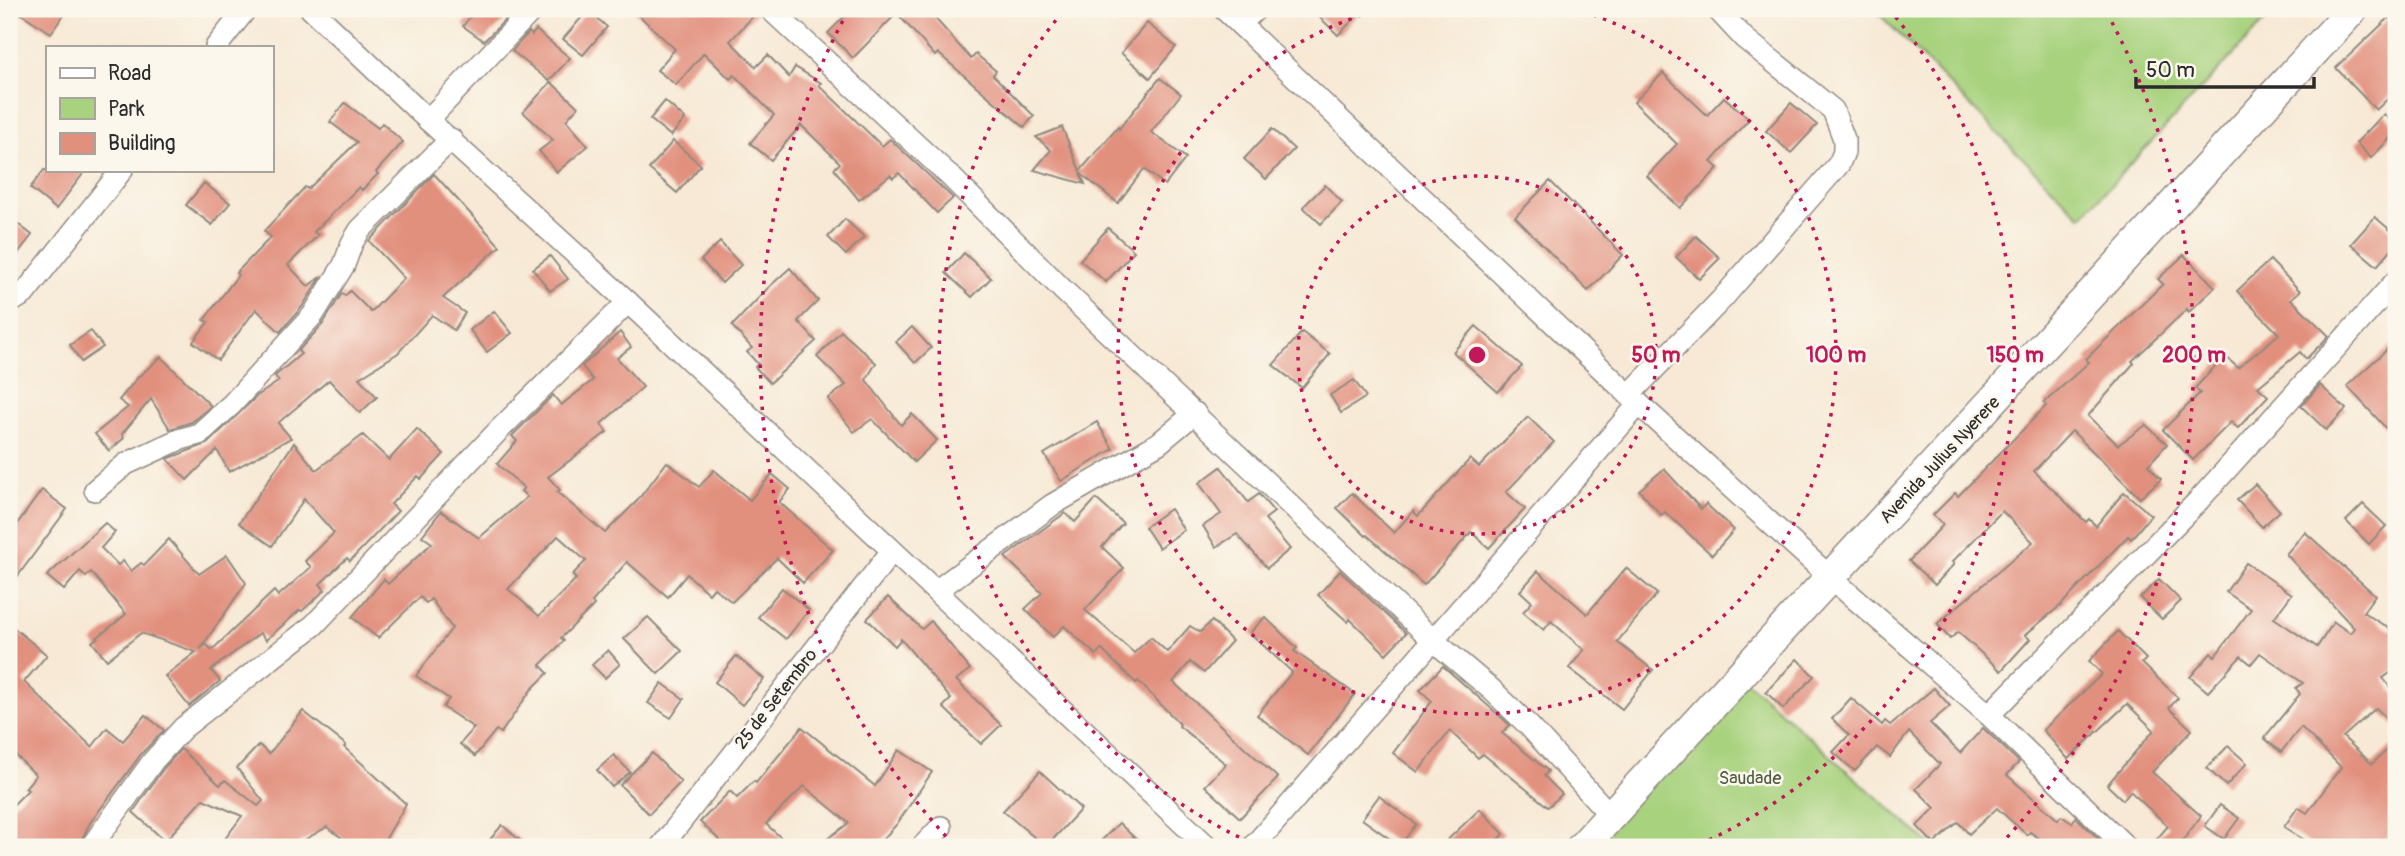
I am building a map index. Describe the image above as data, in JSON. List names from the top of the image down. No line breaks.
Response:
{"streets":{"street":["Avenida Julius Nyerere","25 de Setembro"]},"parks":["Saudade"],"legend":["Road","Park","Building"],"scale_bar":"50 m","rings":["50 m","100 m","150 m","200 m"]}
